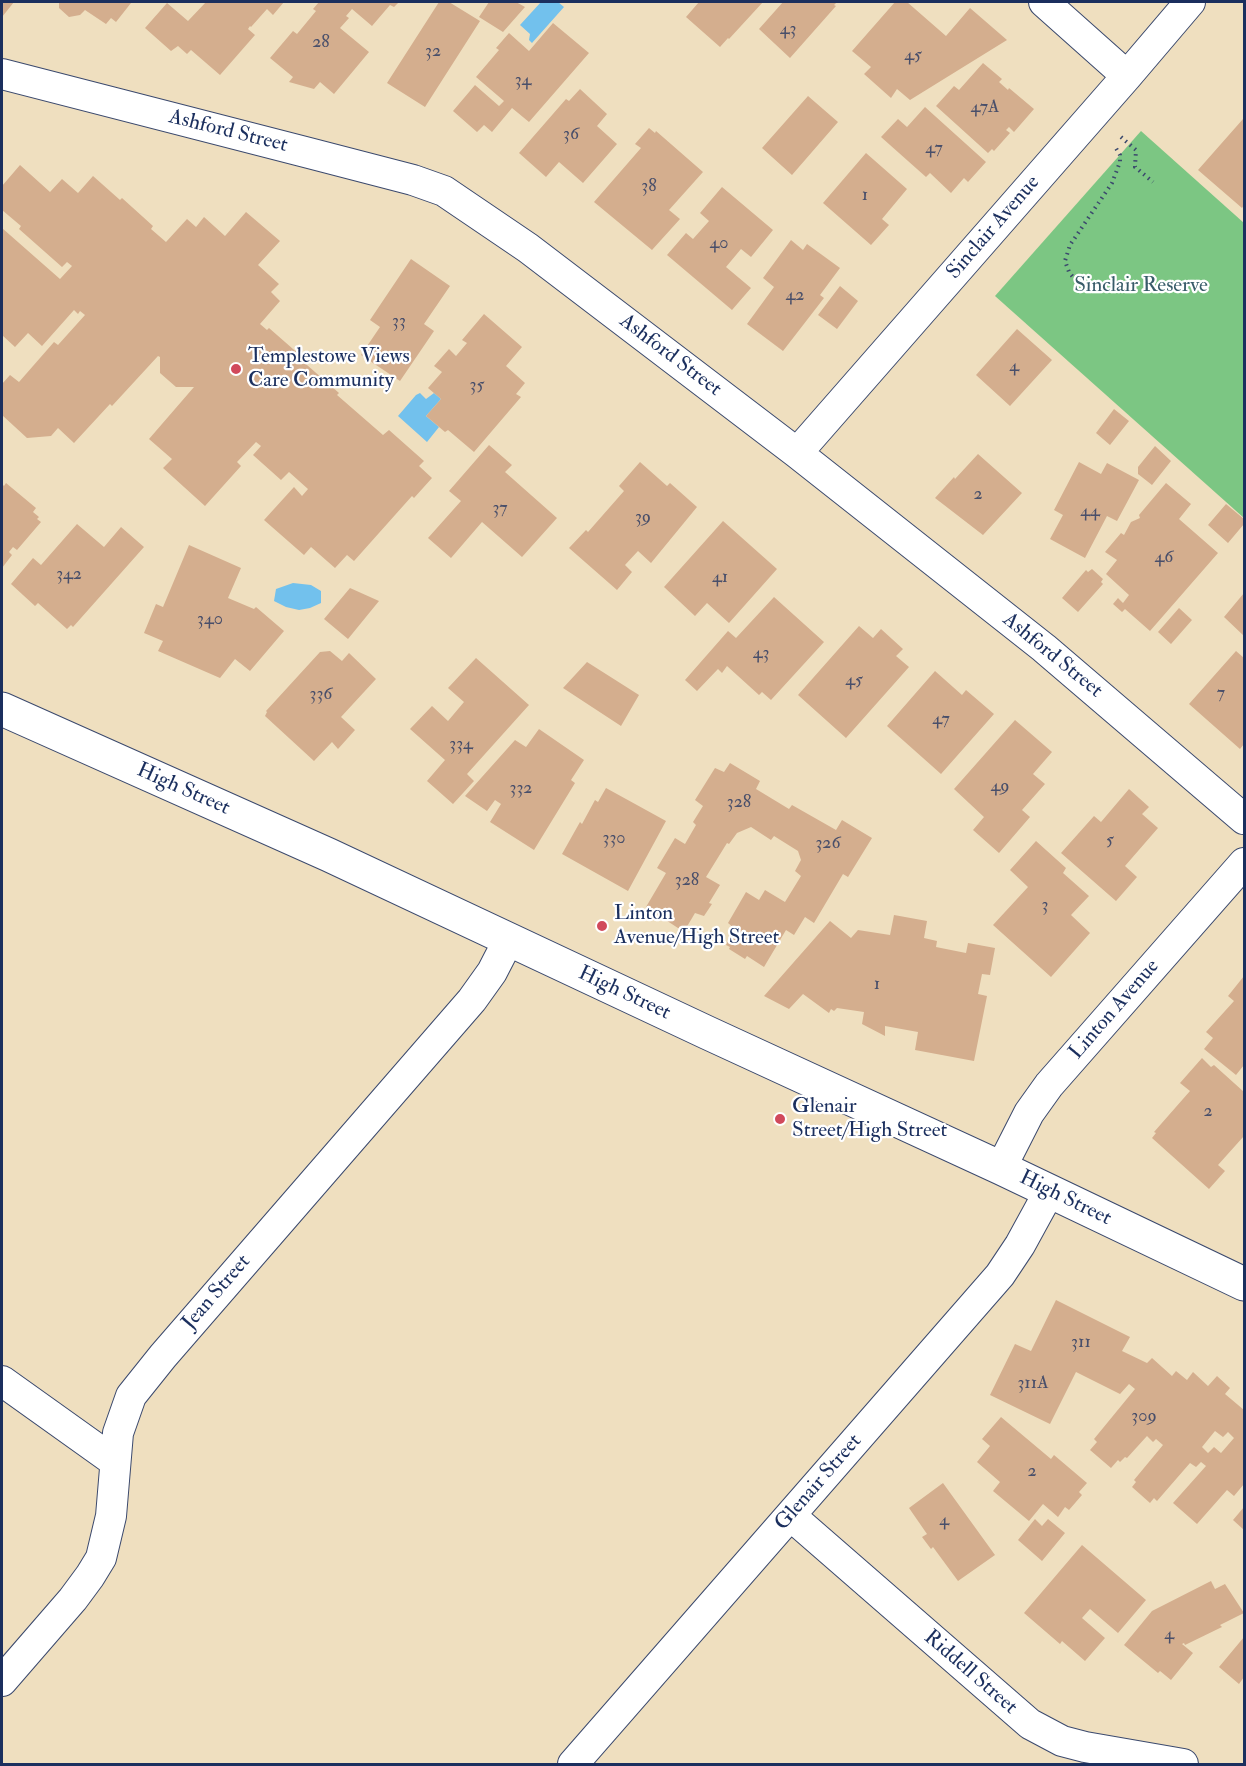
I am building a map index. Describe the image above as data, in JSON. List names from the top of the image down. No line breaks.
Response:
{"streets":{"main road":["High Street"],"street":["Ashford Street","Sinclair Avenue","Linton Avenue","Jean Street","Glenair Street","Riddell Street"]},"crossings":[["Ashford Street","Sinclair Avenue"],["High Street","Linton Avenue"],["High Street","Jean Street"],["High Street","Glenair Street"],["Glenair Street","Riddell Street"]],"parks":["Sinclair Reserve"],"places":["Templestowe Views Care Community","Linton Avenue/High Street","Glenair Street/High Street"],"house_numbers":["43","28","32","45","34","47A","36","47","38","1","40","42","33","4","35","2","37","44","39","46","342","41","340","43","45","7","336","47","334","49","332","328","330","5","326","328","3","1","2","311","311A","309","2","4","4"]}
